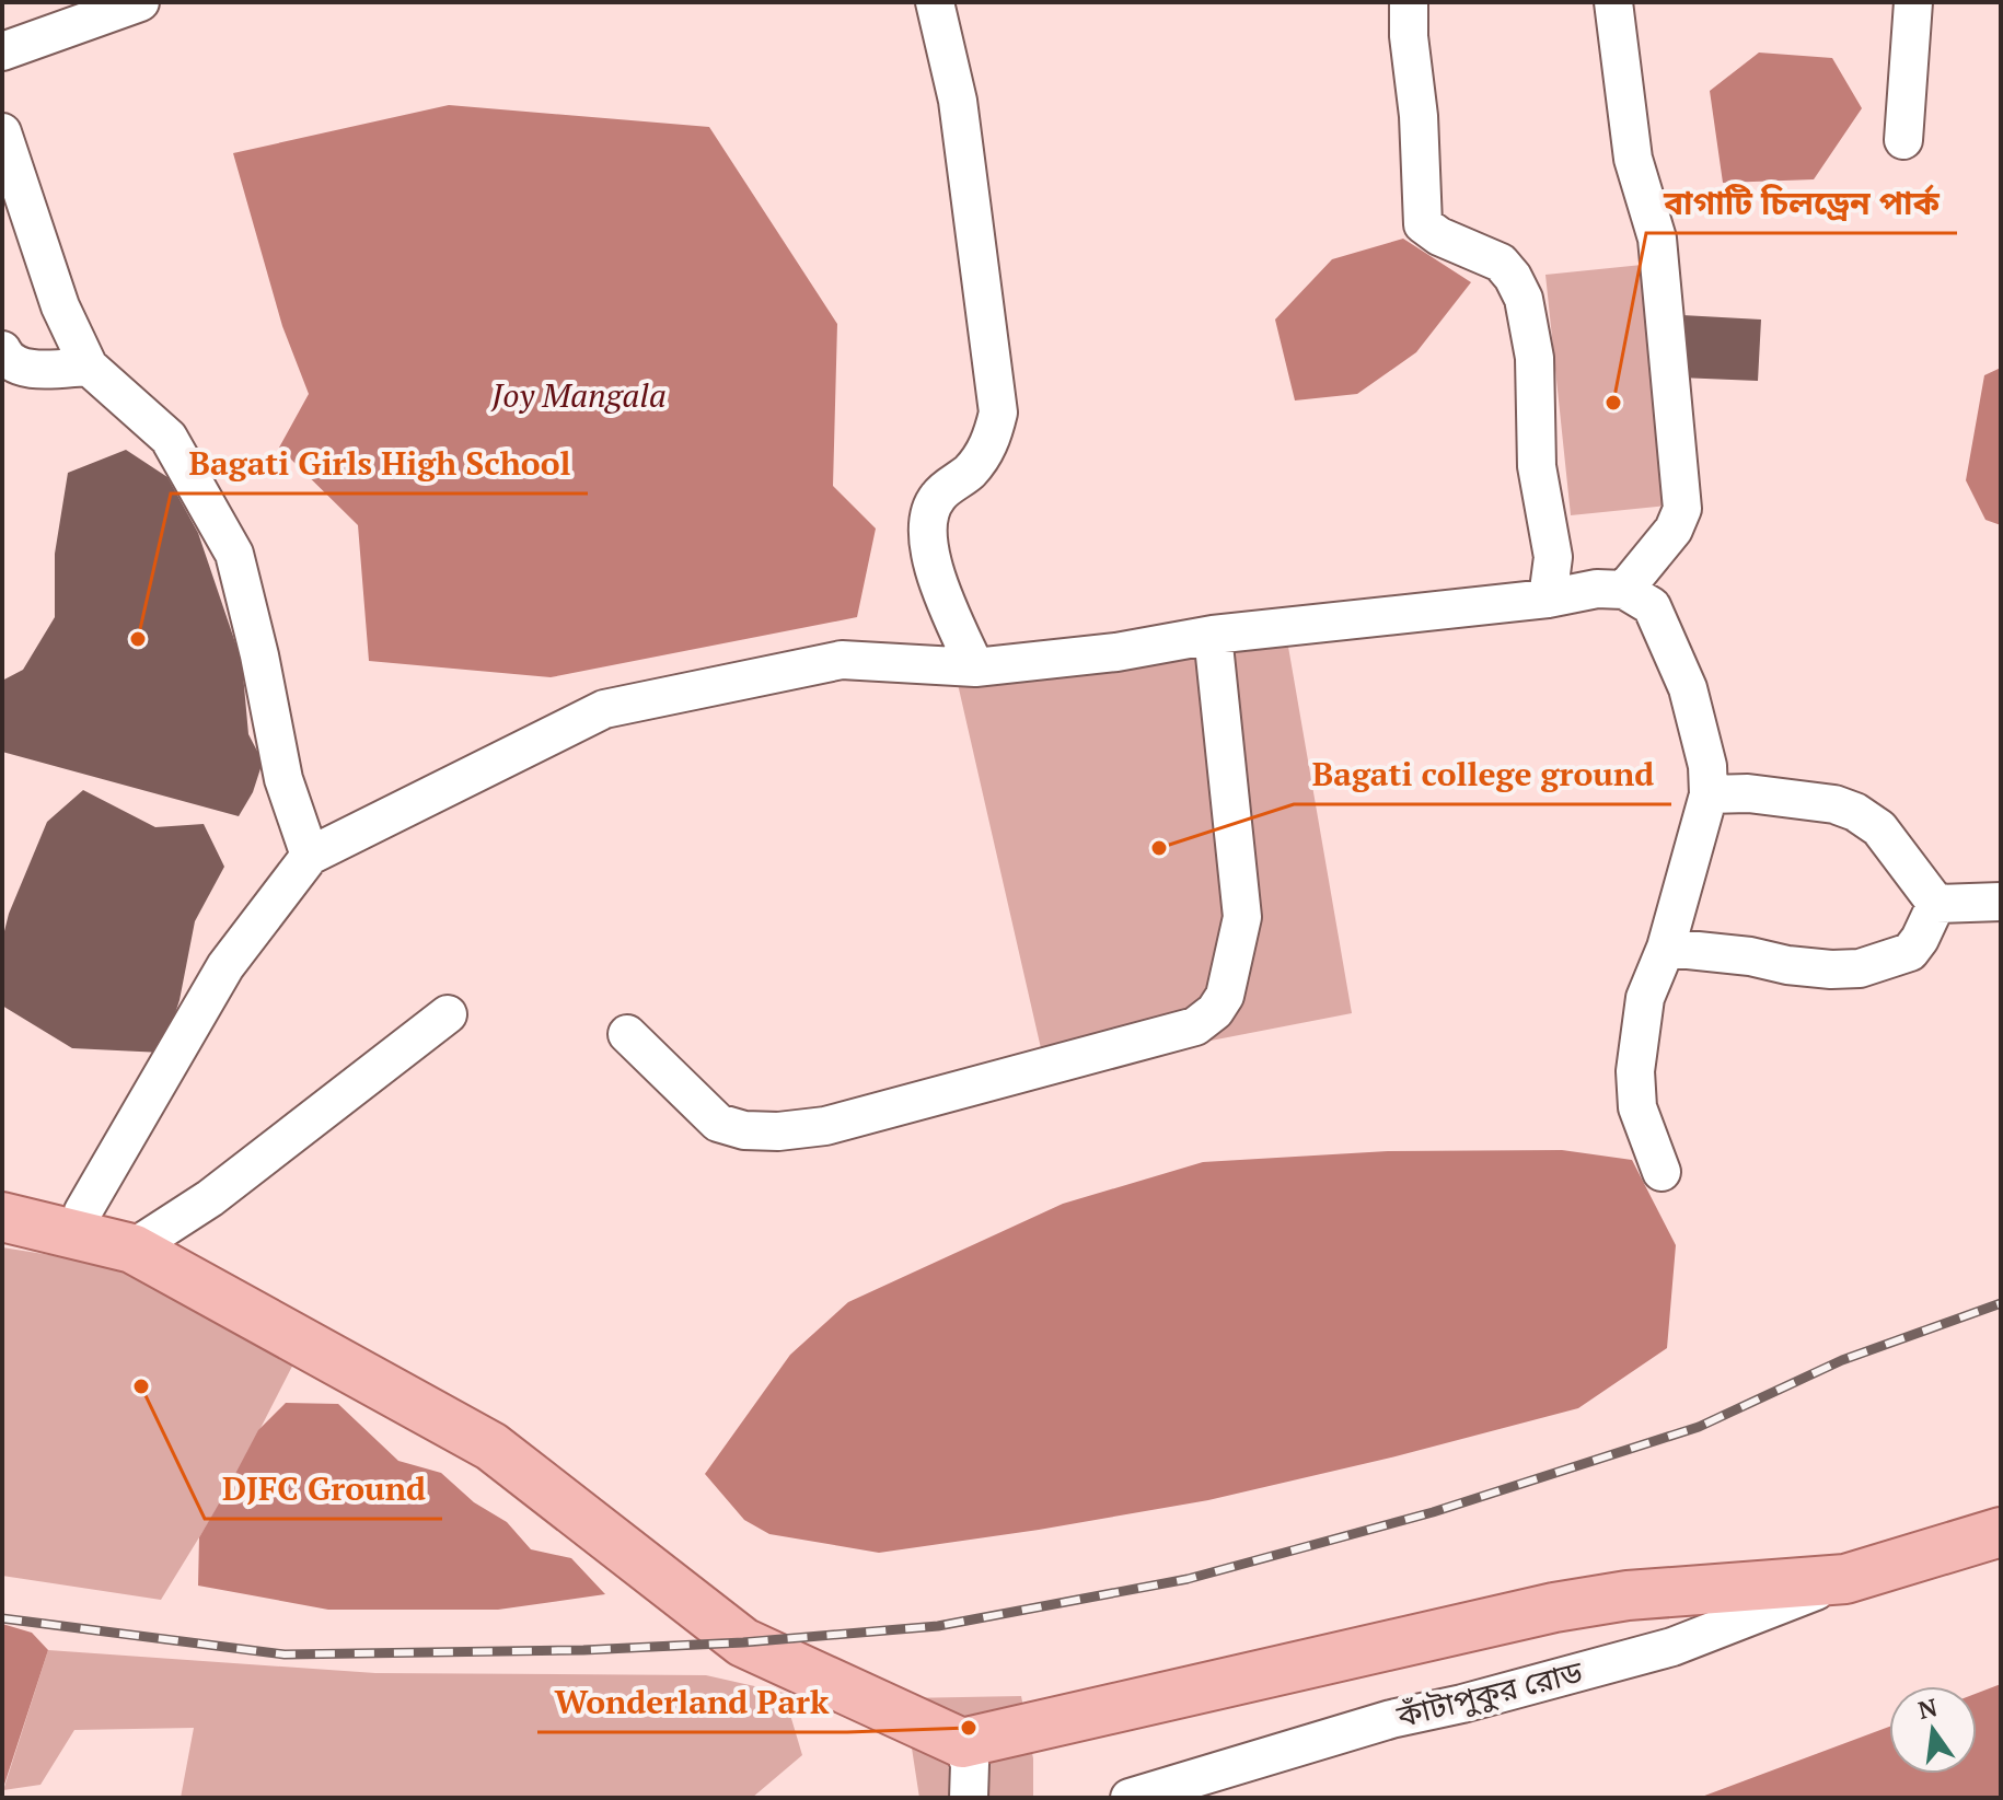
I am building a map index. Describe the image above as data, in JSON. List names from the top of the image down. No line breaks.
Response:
{"streets":{"street":["কাঁটাপুকুর রোড"]},"water":["Joy Mangala"],"places":["বাগাটি চিলড্রেন পার্ক","Bagati Girls High School","Bagati college ground","DJFC Ground","Wonderland Park"],"north":"top"}
